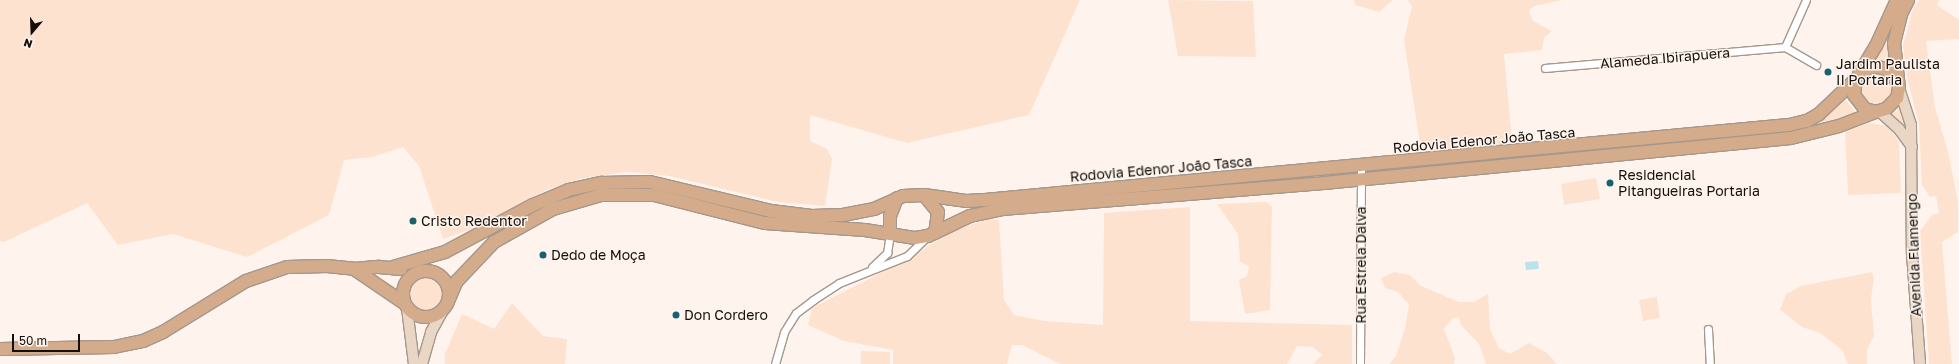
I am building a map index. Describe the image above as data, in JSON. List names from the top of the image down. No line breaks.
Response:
{"streets":{"main road":["Rodovia Edenor João Tasca"],"street":["Alameda Ibirapuera","Avenida Flamengo","Rua Estrela Dalva"]},"crossings":[["Rodovia Edenor João Tasca","Avenida Flamengo"],["Rodovia Edenor João Tasca","Rua Estrela Dalva"]],"places":["Jardim Paulista II Portaria","Residencial Pitangueiras Portaria","Cristo Redentor","Dedo de Moça","Don Cordero"],"scale_bar":"50 m","north":"bottom"}
